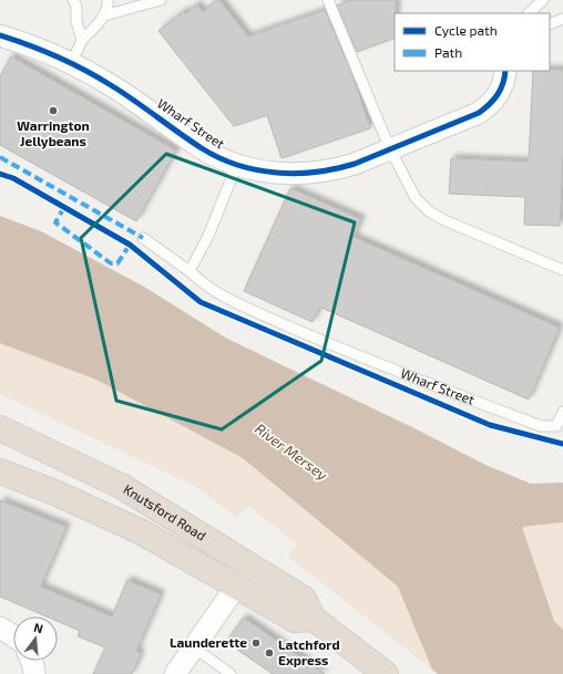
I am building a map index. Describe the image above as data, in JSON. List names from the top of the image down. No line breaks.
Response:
{"streets":{"highway":["Knutsford Road"],"street":["Wharf Street"]},"water":["River Mersey"],"places":["Warrington Jellybeans","Launderette","Latchford Express"],"legend":["Cycle path","Path"],"north":"top"}
